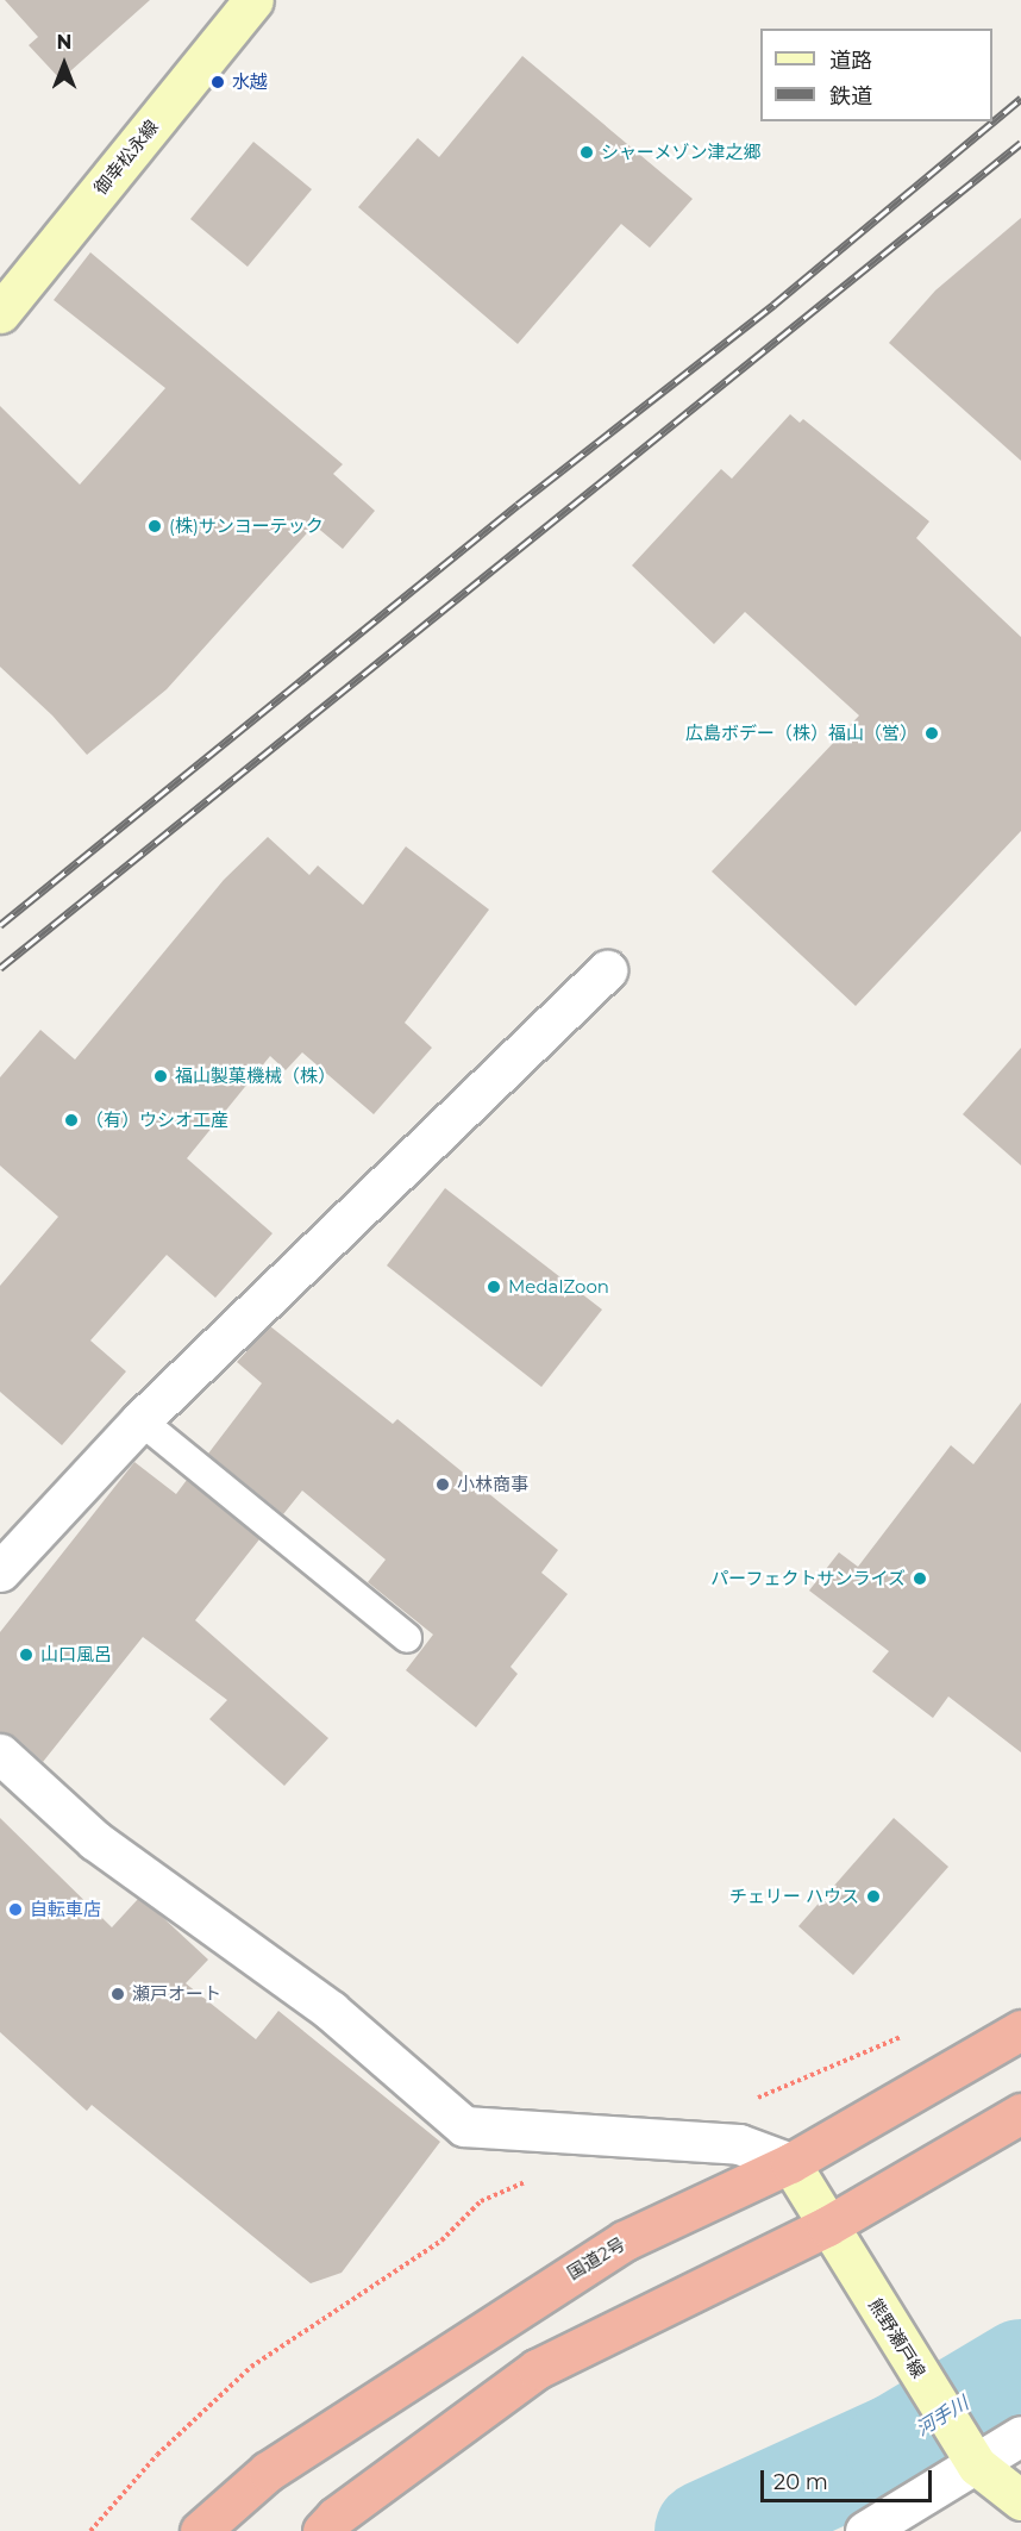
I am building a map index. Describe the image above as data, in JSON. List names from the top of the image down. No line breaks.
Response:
{"streets":{"highway":["国道2号"],"main road":["御幸松永線","熊野瀬戸線"]},"crossings":[["国道2号","熊野瀬戸線"]],"water":["河手川"],"places":["水越","シャーメゾン津之郷","(株)サンヨーテック","広島ボデー（株）福山（営）","福山製菓機械（株）","（有）ウシオ工産","MedalZoon","小林商事","パーフェクトサンライズ","山口風呂","チェリー ハウス","自転車店","瀬戸オート"],"legend":["道路","鉄道"],"scale_bar":"20 m","north":"top"}
